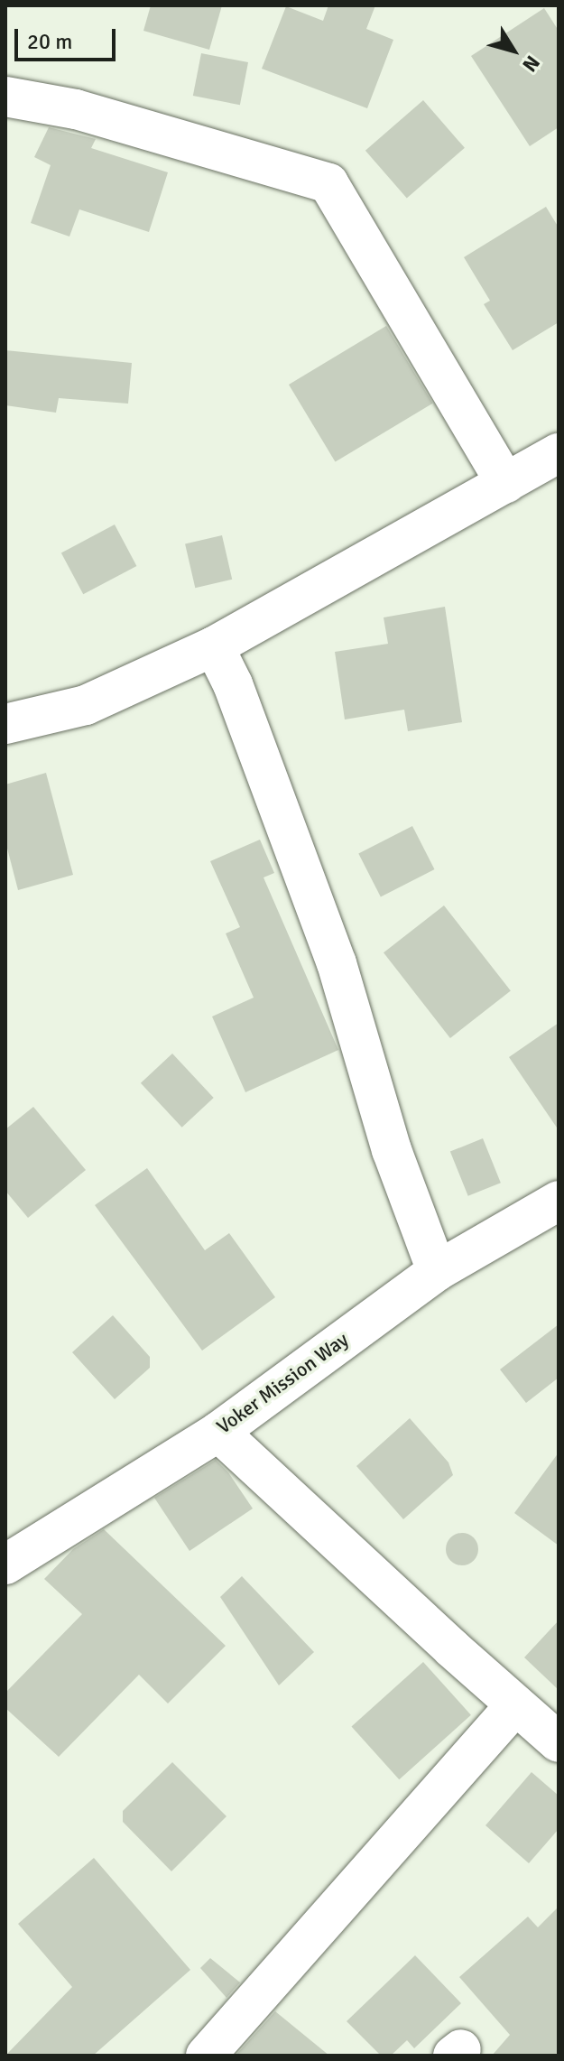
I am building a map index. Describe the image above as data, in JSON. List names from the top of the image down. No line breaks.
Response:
{"streets":{"street":["Voker Mission Way"]},"scale_bar":"20 m","north":"bottom right"}
